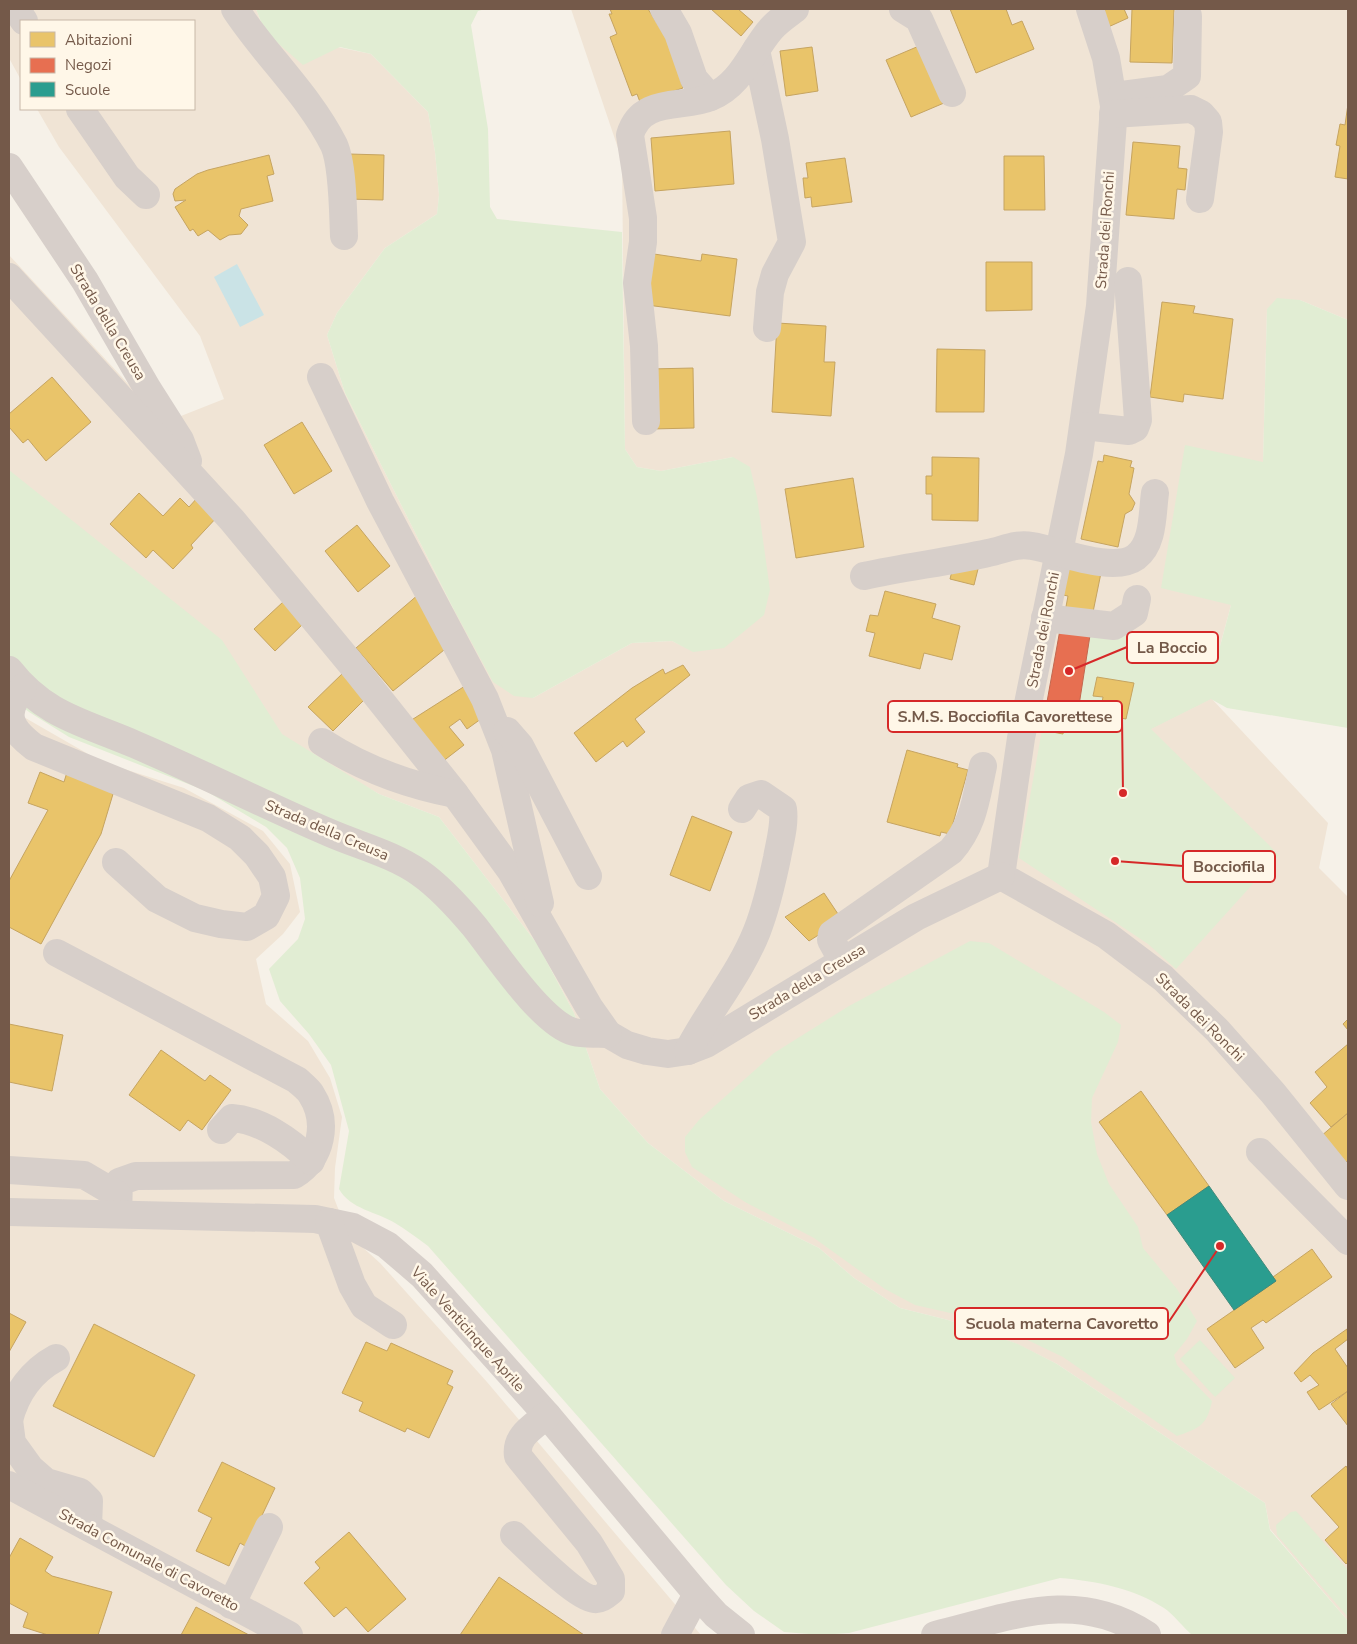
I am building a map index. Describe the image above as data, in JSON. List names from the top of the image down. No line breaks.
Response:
{"streets":{"street":["Strada dei Ronchi","Strada della Creusa","Viale Venticinque Aprile","Strada Comunale di Cavoretto"]},"crossings":[["Strada dei Ronchi","Strada della Creusa"]],"places":["La Boccio","S.M.S. Bocciofila Cavorettese","Bocciofila","Scuola materna Cavoretto"],"legend":["Abitazioni","Negozi","Scuole"]}
